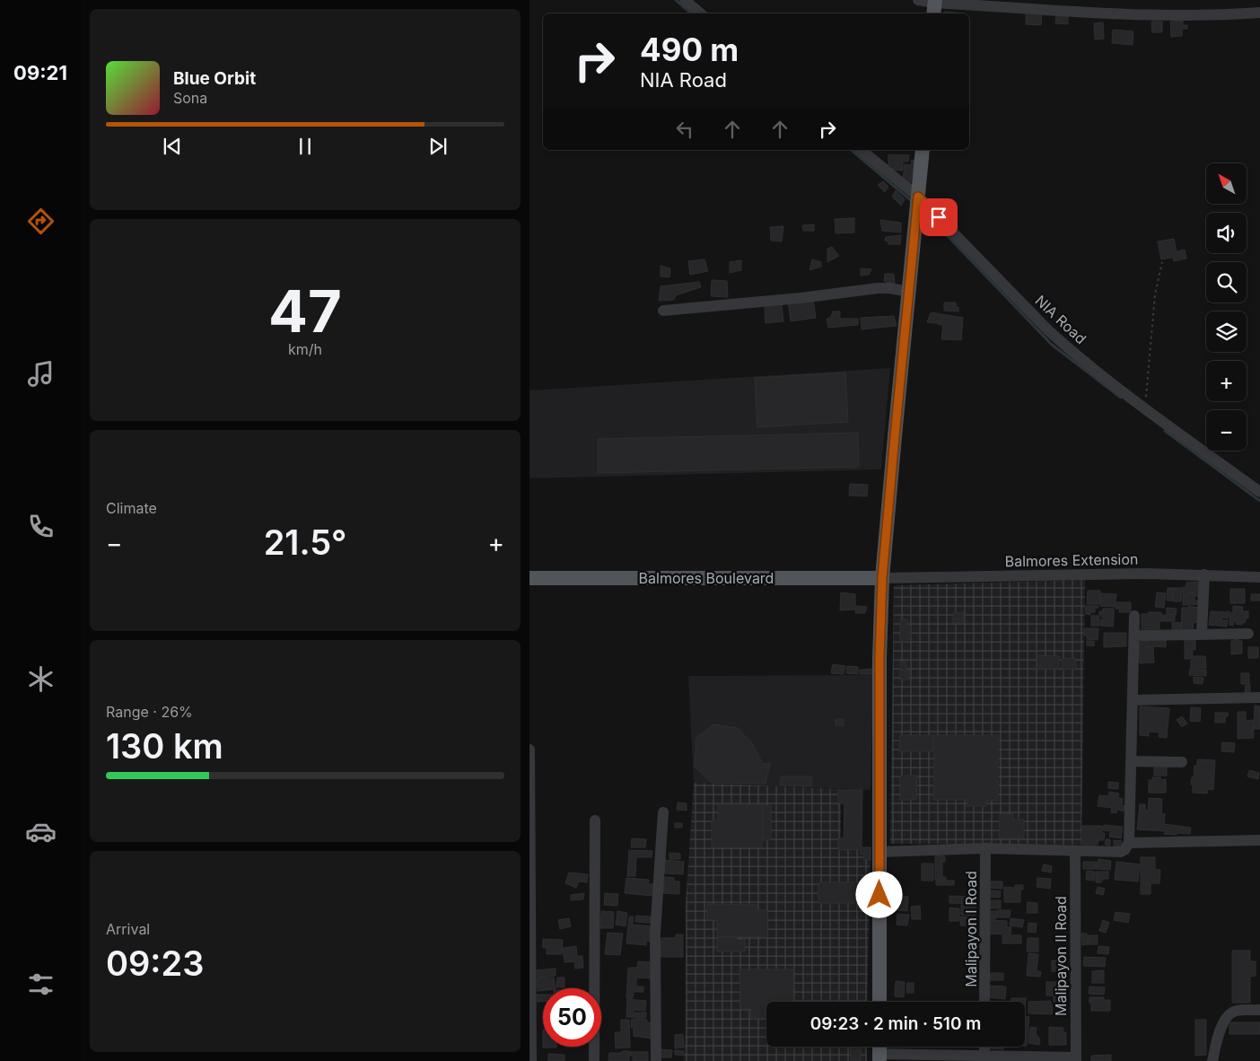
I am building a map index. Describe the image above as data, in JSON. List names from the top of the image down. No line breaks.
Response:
{"streets":{"main road":["Balmores Boulevard"],"street":["NIA Road","Balmores Extension","Malipayon I Road","Malipayon II Road"]},"crossings":[["Balmores Extension","Balmores Boulevard"]],"north":"top left","page":{"tabs":"09:21","turn":["490 m","NIA Road"],"song":["Blue Orbit","Sona"],"map_buttons":["+","−"],"tile":[["47","km/h"],"Climate",["Range · 26%","130 km"],["Arrival","09:23"]],"heat":["−","21.5°","+"],"limit":"50","trip":"09:23 · 2 min · 510 m"}}
